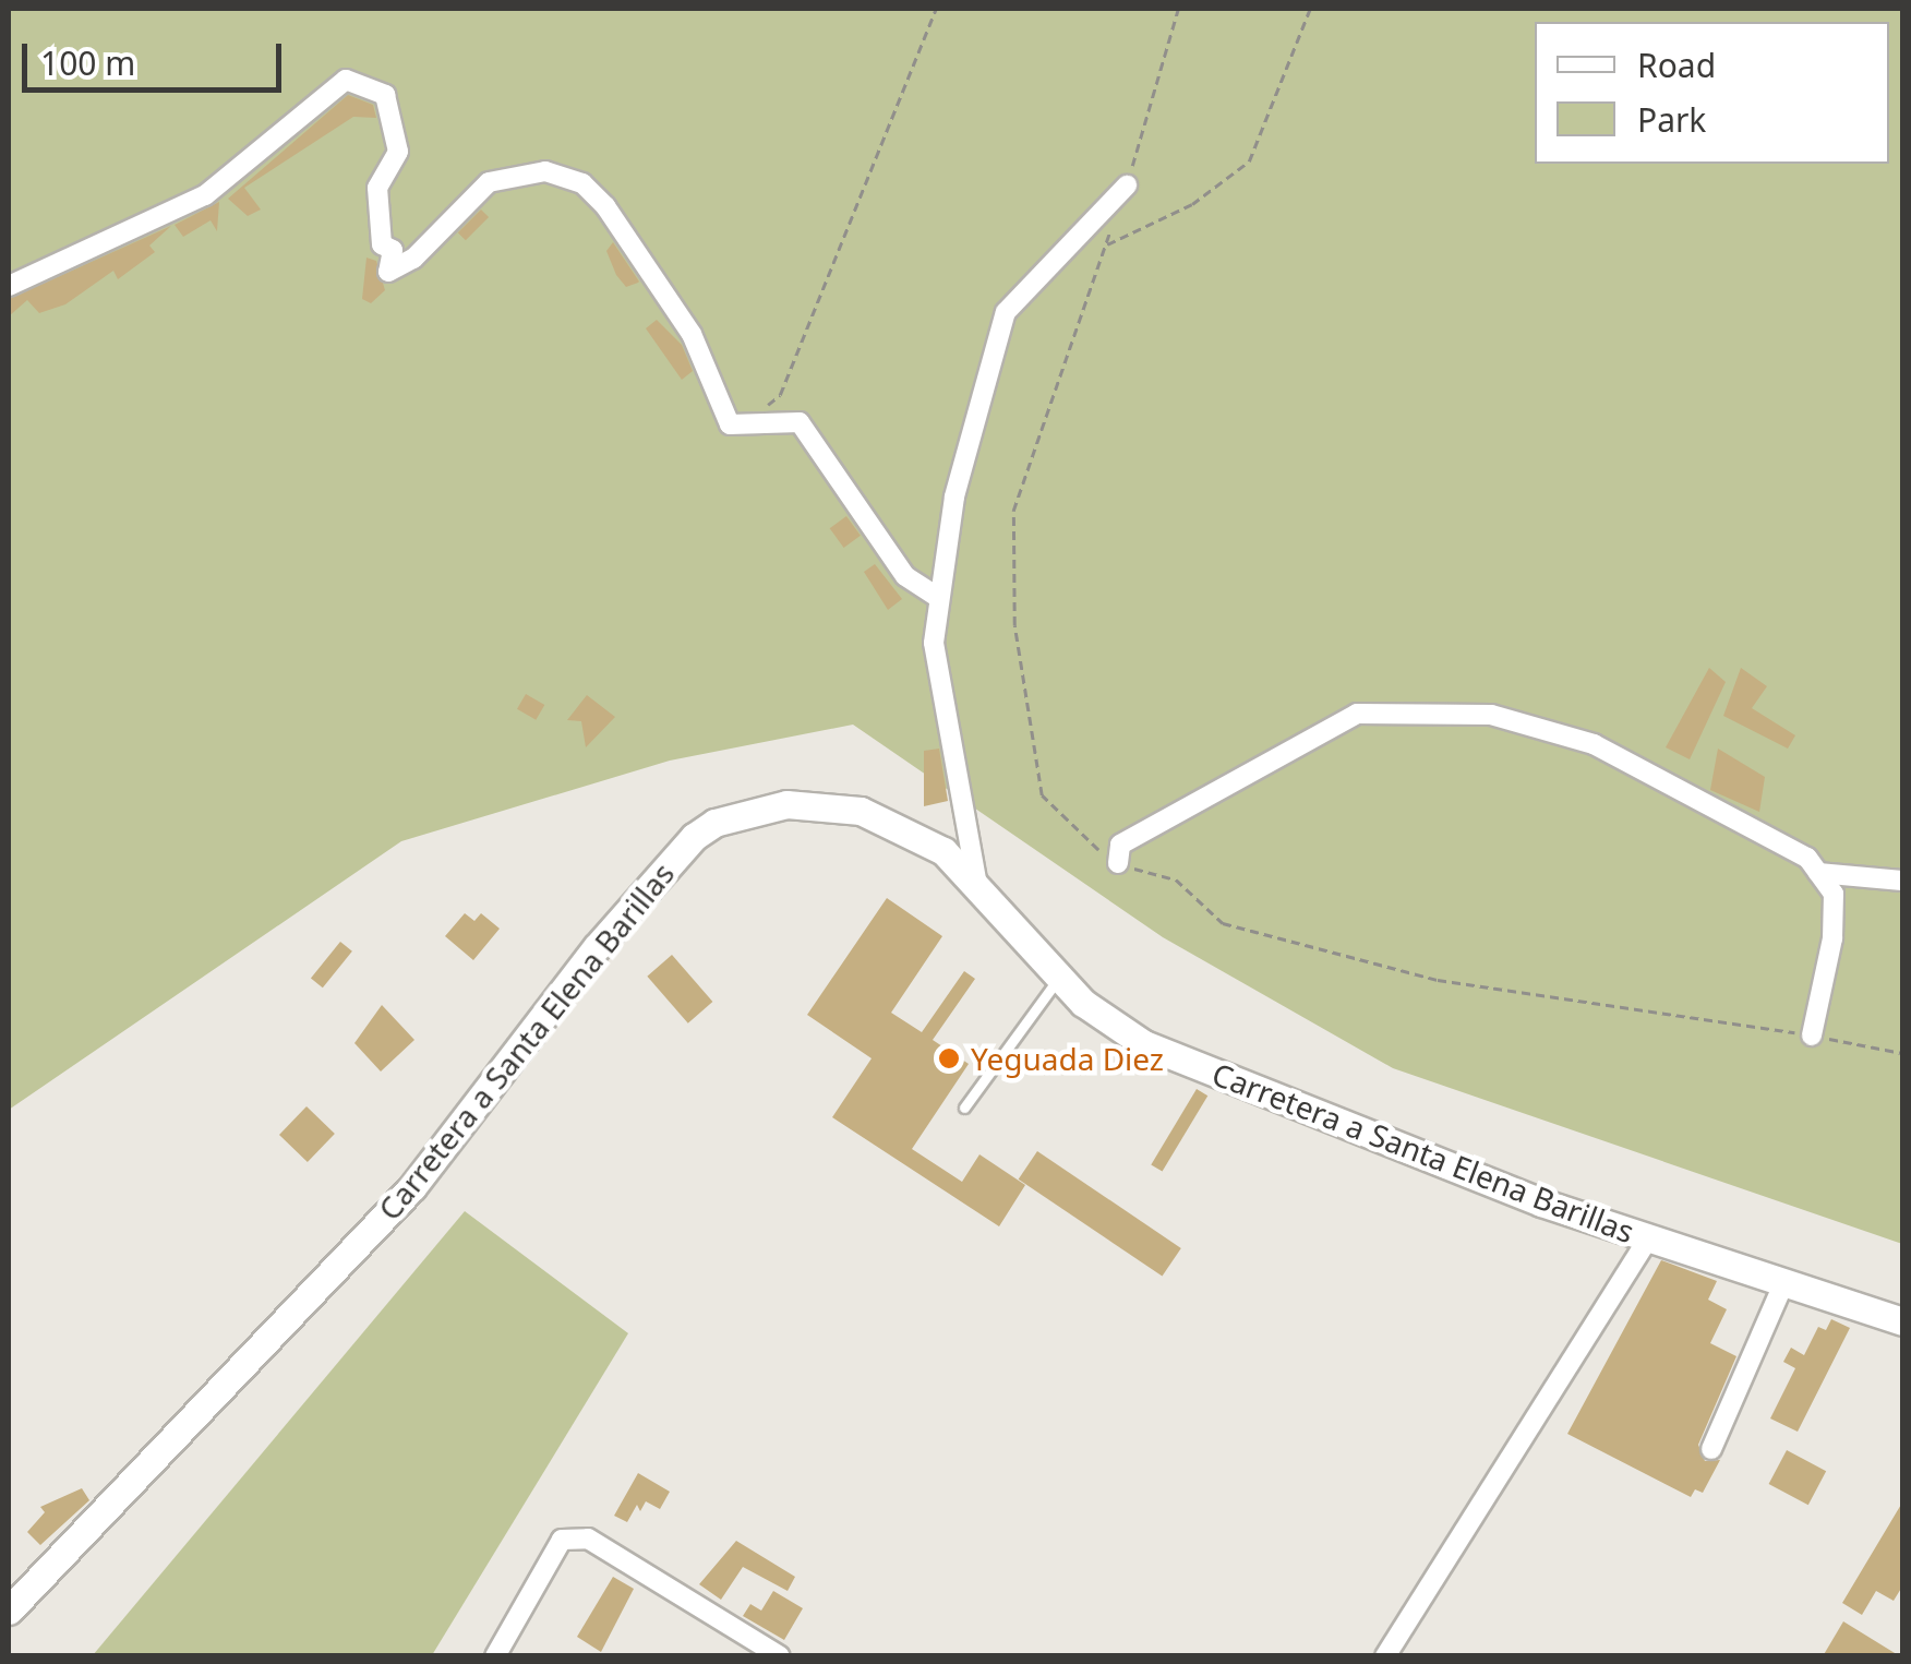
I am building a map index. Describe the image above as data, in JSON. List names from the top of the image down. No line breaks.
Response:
{"streets":{"main road":["Carretera a Santa Elena Barillas"]},"places":["Yeguada Diez"],"legend":["Road","Park"],"scale_bar":"100 m"}
